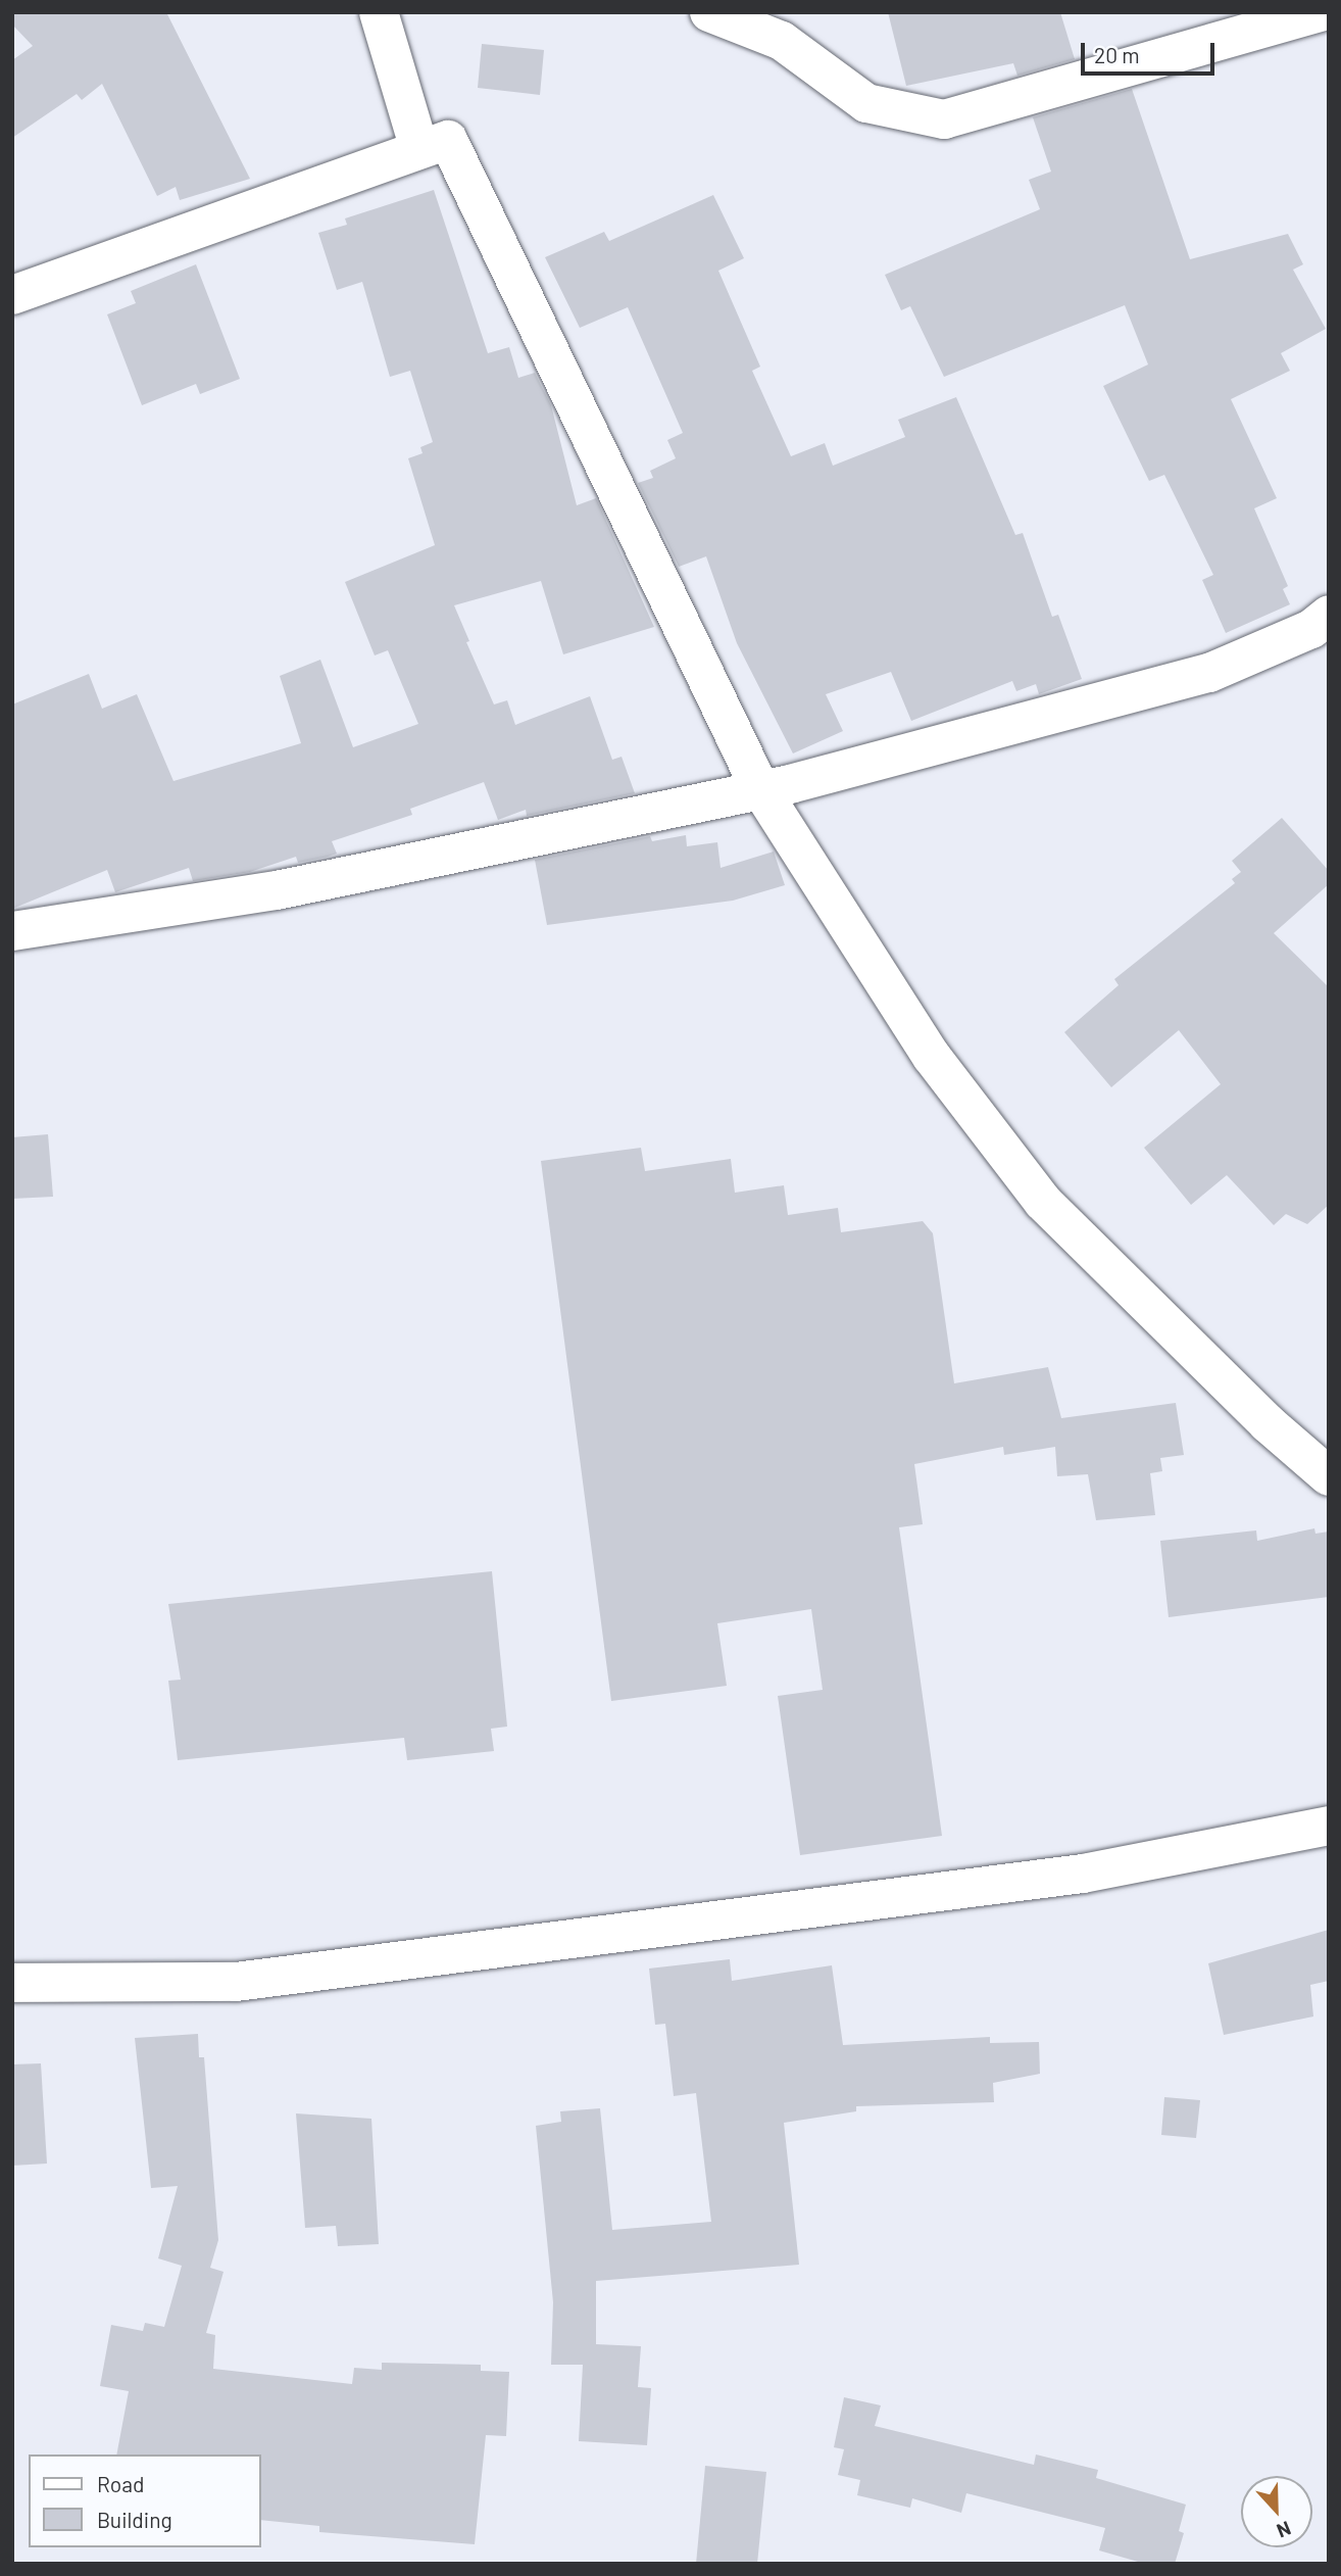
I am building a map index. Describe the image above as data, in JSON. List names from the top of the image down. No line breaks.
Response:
{"legend":["Road","Building"],"scale_bar":"20 m","north":"bottom"}
